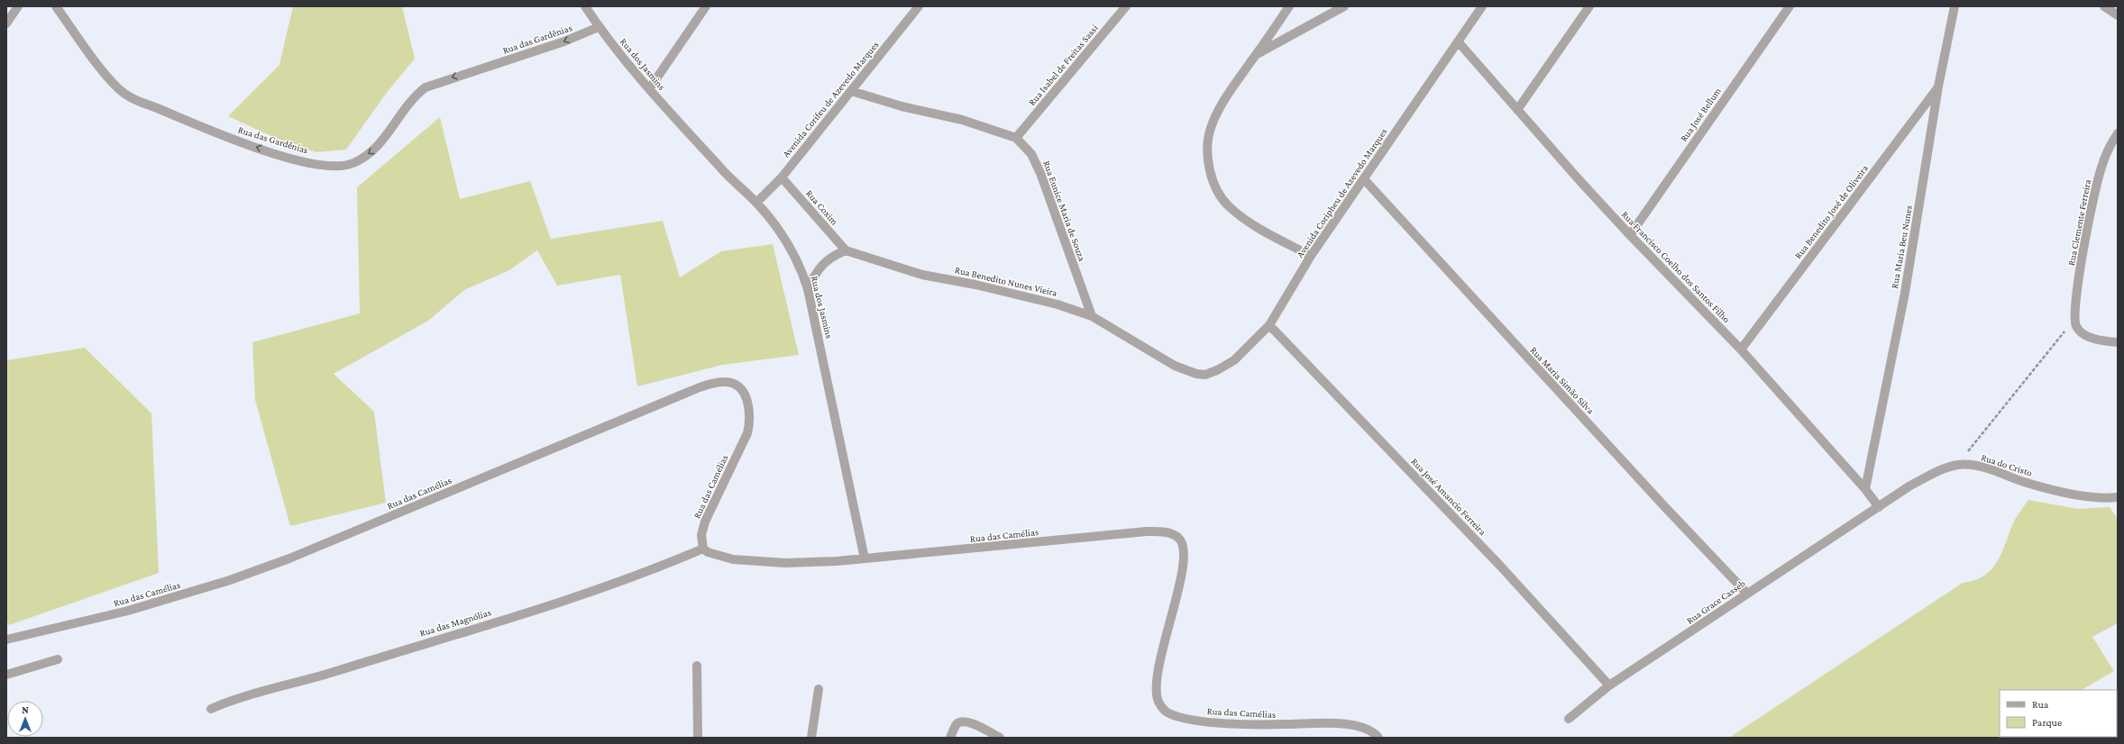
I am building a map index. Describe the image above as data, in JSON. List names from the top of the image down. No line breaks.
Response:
{"streets":{"street":["Rua das Gardênias","Rua dos Jasmins","Rua Isabel de Freitas Sassi","Avenida Corifeu de Azevedo Marques","Rua José Bellum","Avenida Coripheu de Azevedo Marques","Rua Coxim","Rua Eunice Maria de Souza","Rua Benedito José de Oliveira","Rua Clemente Ferreira","Rua Maria Beu Nunes","Rua Francisco Coelho dos Santos Filho","Rua Benedito Nunes Vieira","Rua Maria Simão Silva","Rua do Cristo","Rua das Camélias","Rua José Amancio Ferreira","Rua Grace Casseb","Rua das Magnólias"]},"crossings":[["Rua das Gardênias","Rua dos Jasmins"],["Rua dos Jasmins","Avenida Corifeu de Azevedo Marques"],["Rua dos Jasmins","Rua das Camélias"],["Rua Isabel de Freitas Sassi","Rua Eunice Maria de Souza"],["Avenida Corifeu de Azevedo Marques","Rua Coxim"],["Avenida Corifeu de Azevedo Marques","Rua Eunice Maria de Souza"],["Rua José Bellum","Rua Francisco Coelho dos Santos Filho"],["Avenida Coripheu de Azevedo Marques","Rua Francisco Coelho dos Santos Filho"],["Avenida Coripheu de Azevedo Marques","Rua Benedito Nunes Vieira"],["Avenida Coripheu de Azevedo Marques","Rua Maria Simão Silva"],["Avenida Coripheu de Azevedo Marques","Rua José Amancio Ferreira"],["Rua Coxim","Rua Benedito Nunes Vieira"],["Rua Eunice Maria de Souza","Rua Benedito Nunes Vieira"],["Rua Benedito José de Oliveira","Rua Maria Beu Nunes"],["Rua Benedito José de Oliveira","Rua Francisco Coelho dos Santos Filho"],["Rua Maria Beu Nunes","Rua Francisco Coelho dos Santos Filho"],["Rua Francisco Coelho dos Santos Filho","Rua do Cristo"],["Rua Francisco Coelho dos Santos Filho","Rua Grace Casseb"],["Rua Maria Simão Silva","Rua Grace Casseb"],["Rua do Cristo","Rua Grace Casseb"],["Rua das Camélias","Rua das Magnólias"],["Rua José Amancio Ferreira","Rua Grace Casseb"]],"one_way":["Rua das Gardênias"],"legend":["Rua","Parque"],"north":"top"}
